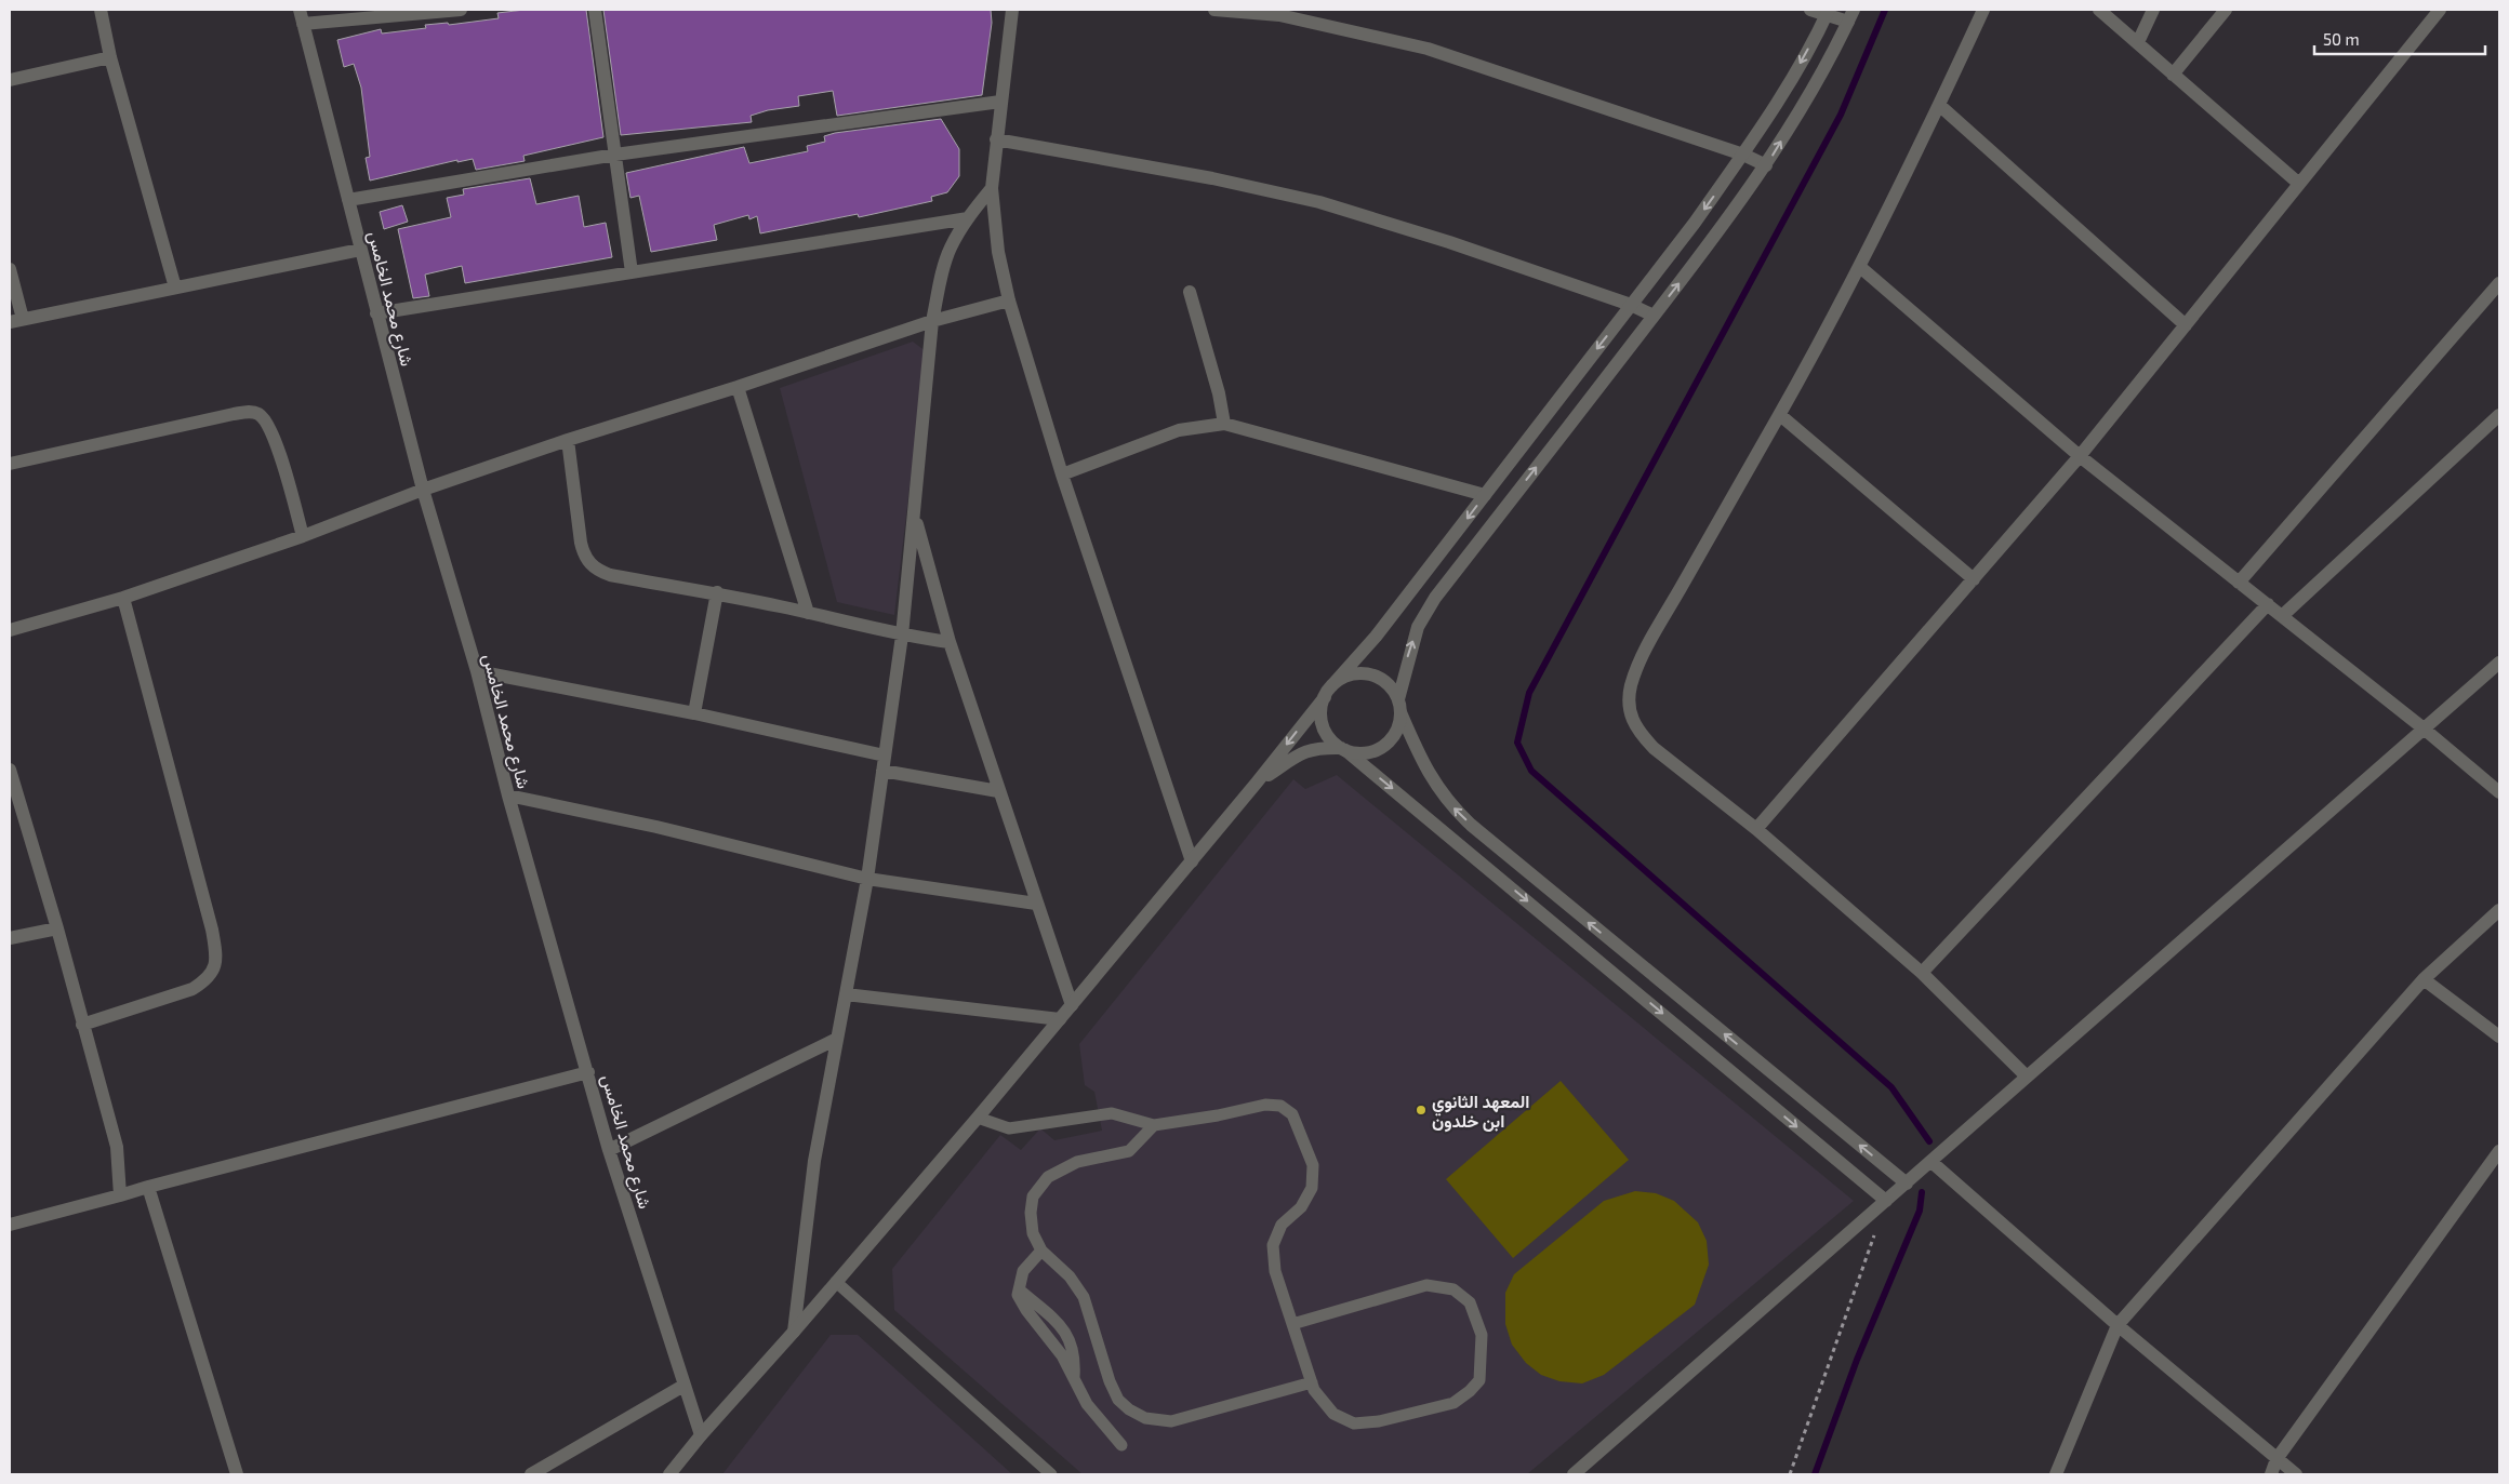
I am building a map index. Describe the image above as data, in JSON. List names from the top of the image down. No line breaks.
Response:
{"streets":{"street":["شارع محمد الخامس"]},"places":["المعهد الثانوي ابن خلدون"],"scale_bar":"50 m"}
